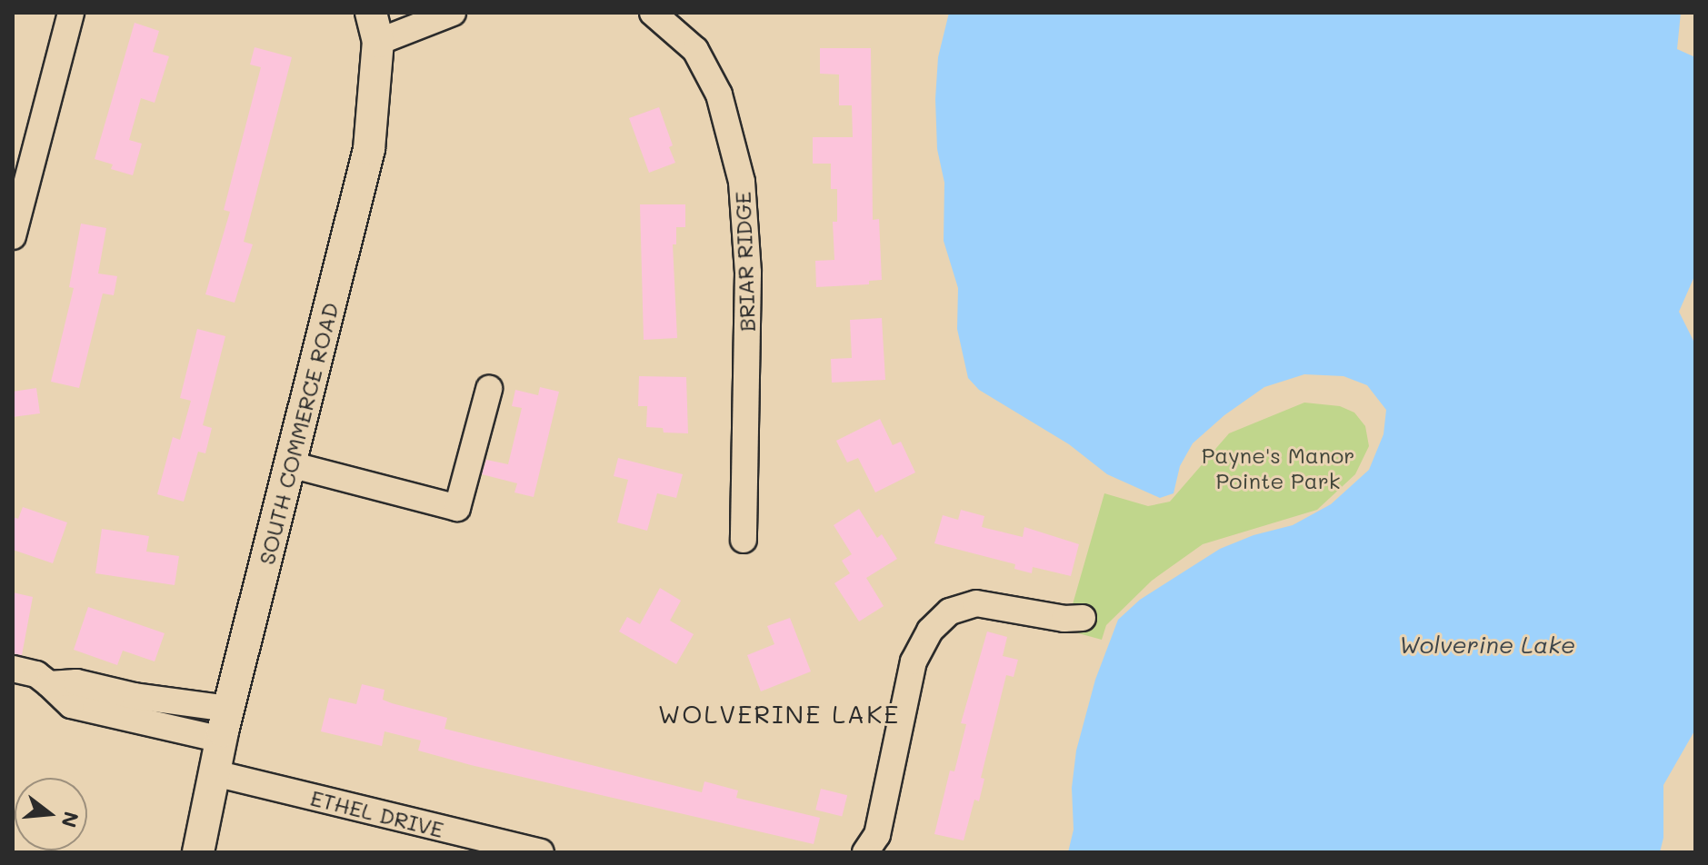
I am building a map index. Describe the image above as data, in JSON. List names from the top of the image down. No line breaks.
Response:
{"streets":{"street":["BRIAR RIDGE","SOUTH COMMERCE ROAD","ETHEL DRIVE"]},"crossings":[["SOUTH COMMERCE ROAD","ETHEL DRIVE"]],"districts":["WOLVERINE LAKE"],"water":["Wolverine Lake"],"parks":["Payne's Manor Pointe Park"],"north":"right"}
